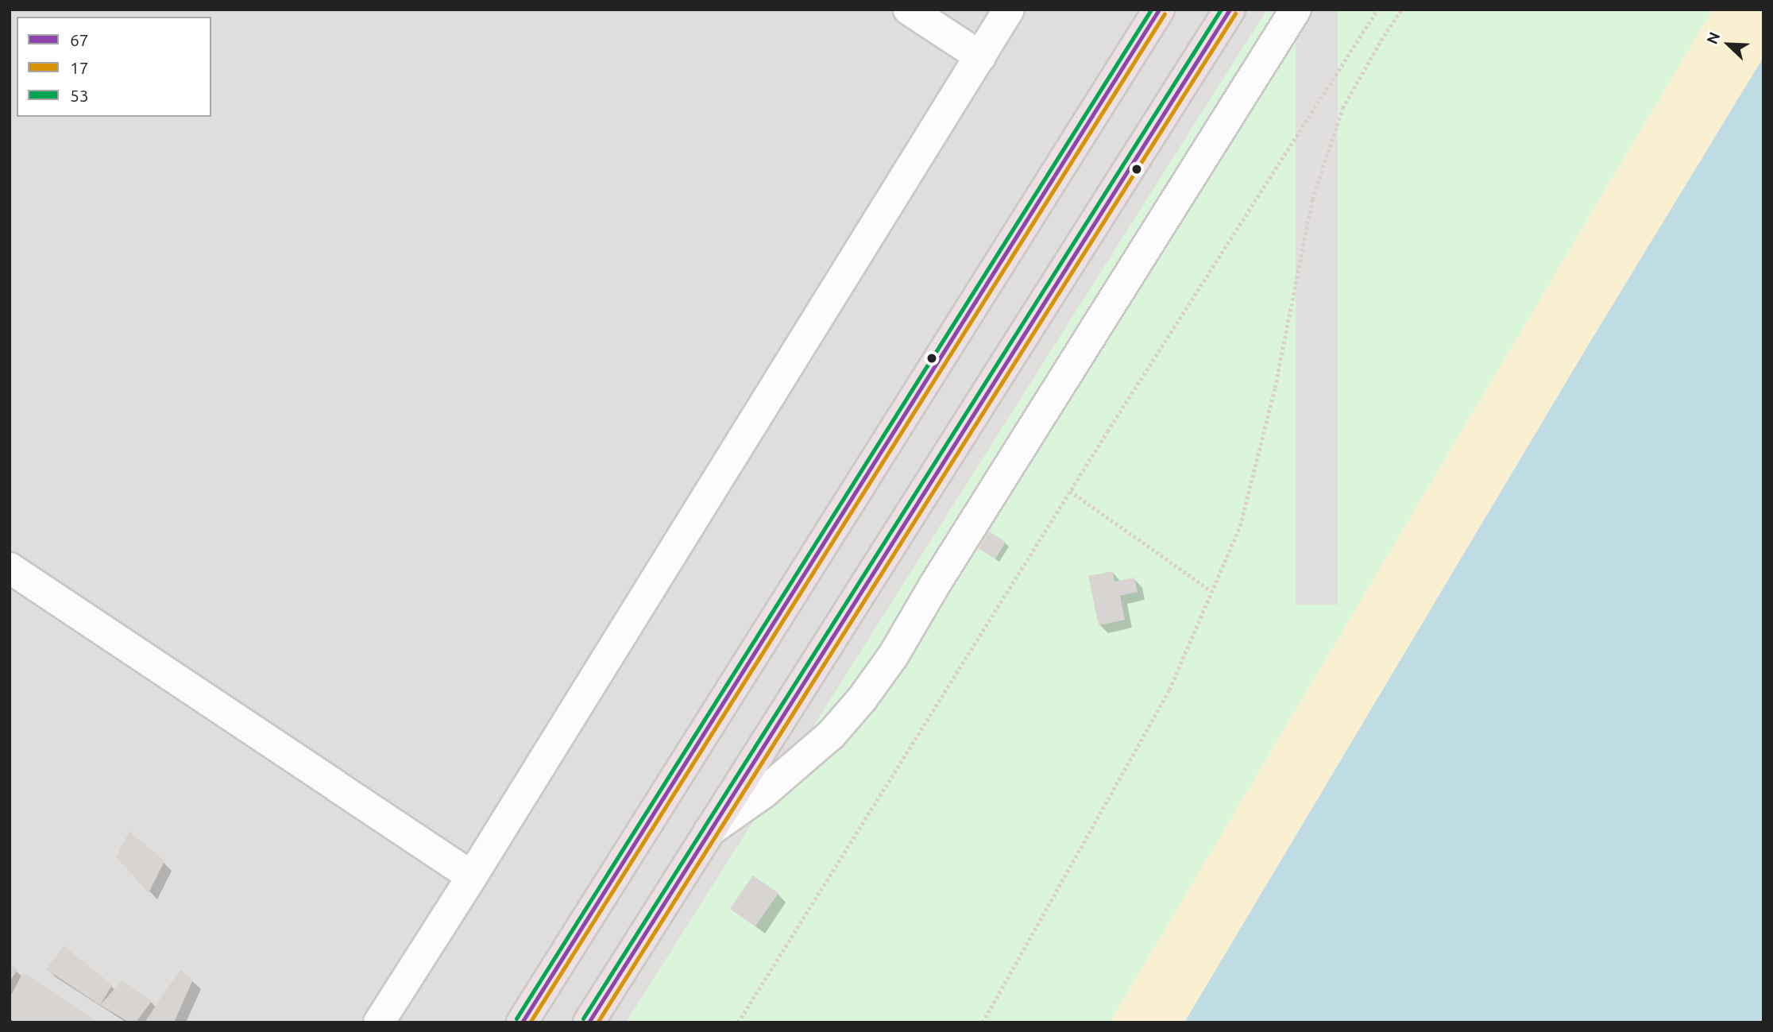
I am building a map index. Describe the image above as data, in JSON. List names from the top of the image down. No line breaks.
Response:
{"lines":["transit line 67","transit line 53","transit line 17"],"legend":["67","17","53"],"north":"top left"}
